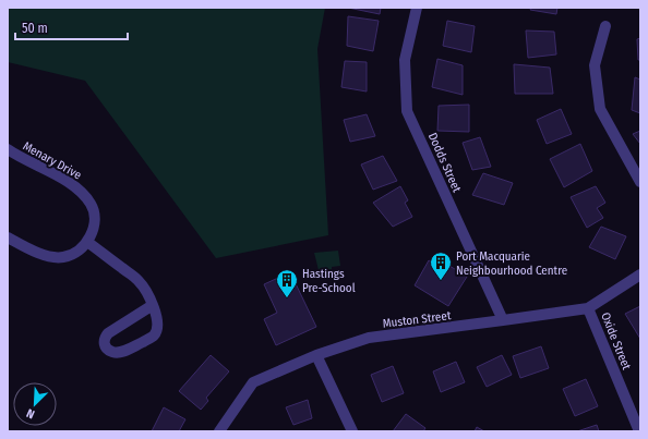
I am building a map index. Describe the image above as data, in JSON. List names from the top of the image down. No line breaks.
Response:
{"streets":{"street":["Menary Drive","Dodds Street","Muston Street","Oxide Street"]},"crossings":[["Dodds Street","Muston Street"],["Muston Street","Oxide Street"]],"places":{"building":["Port Macquarie Neighbourhood Centre","Hastings Pre-School"]},"scale_bar":"50 m","north":"bottom left"}
